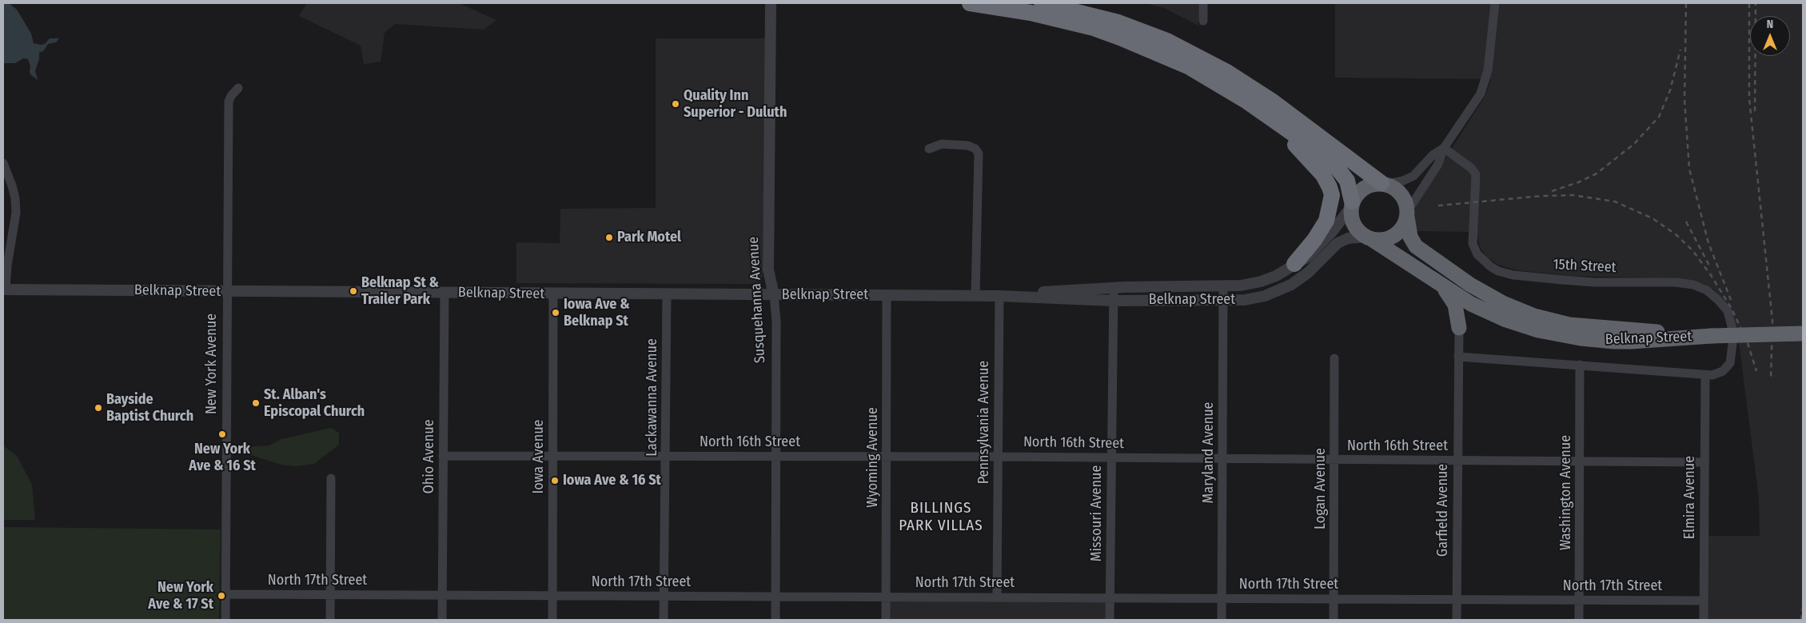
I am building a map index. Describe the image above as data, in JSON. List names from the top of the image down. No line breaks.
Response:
{"streets":{"highway":["Belknap Street"],"street":["15th Street","Susquehanna Avenue","New York Avenue","Lackawanna Avenue","Pennsylvania Avenue","North 16th Street","Maryland Avenue","Ohio Avenue","Iowa Avenue","Wyoming Avenue","Logan Avenue","Washington Avenue","Elmira Avenue","Garfield Avenue","Missouri Avenue","North 17th Street"]},"crossings":[["15th Street","Elmira Avenue"],["Belknap Street","Susquehanna Avenue"],["Belknap Street","New York Avenue"],["Belknap Street","Lackawanna Avenue"],["Belknap Street","Pennsylvania Avenue"],["Belknap Street","Maryland Avenue"],["Belknap Street","Ohio Avenue"],["Belknap Street","Iowa Avenue"],["Belknap Street","Wyoming Avenue"],["Belknap Street","Missouri Avenue"],["Susquehanna Avenue","North 16th Street"],["Susquehanna Avenue","North 17th Street"],["New York Avenue","North 17th Street"],["Lackawanna Avenue","North 16th Street"],["Lackawanna Avenue","North 17th Street"],["Pennsylvania Avenue","North 16th Street"],["Pennsylvania Avenue","North 17th Street"],["North 16th Street","Maryland Avenue"],["North 16th Street","Ohio Avenue"],["North 16th Street","Iowa Avenue"],["North 16th Street","Wyoming Avenue"],["North 16th Street","Logan Avenue"],["North 16th Street","Washington Avenue"],["North 16th Street","Elmira Avenue"],["North 16th Street","Garfield Avenue"],["North 16th Street","Missouri Avenue"],["Maryland Avenue","North 17th Street"],["Ohio Avenue","North 17th Street"],["Iowa Avenue","North 17th Street"],["Wyoming Avenue","North 17th Street"],["Logan Avenue","North 17th Street"],["Washington Avenue","North 17th Street"],["Elmira Avenue","North 17th Street"],["Garfield Avenue","North 17th Street"],["Missouri Avenue","North 17th Street"]],"districts":["BILLINGS PARK VILLAS"],"places":["Quality Inn Superior - Duluth","Park Motel","Belknap St & Trailer Park","Iowa Ave & Belknap St","St. Alban's Episcopal Church","Bayside Baptist Church","New York Ave & 16 St","Iowa Ave & 16 St","New York Ave & 17 St"],"north":"top"}
